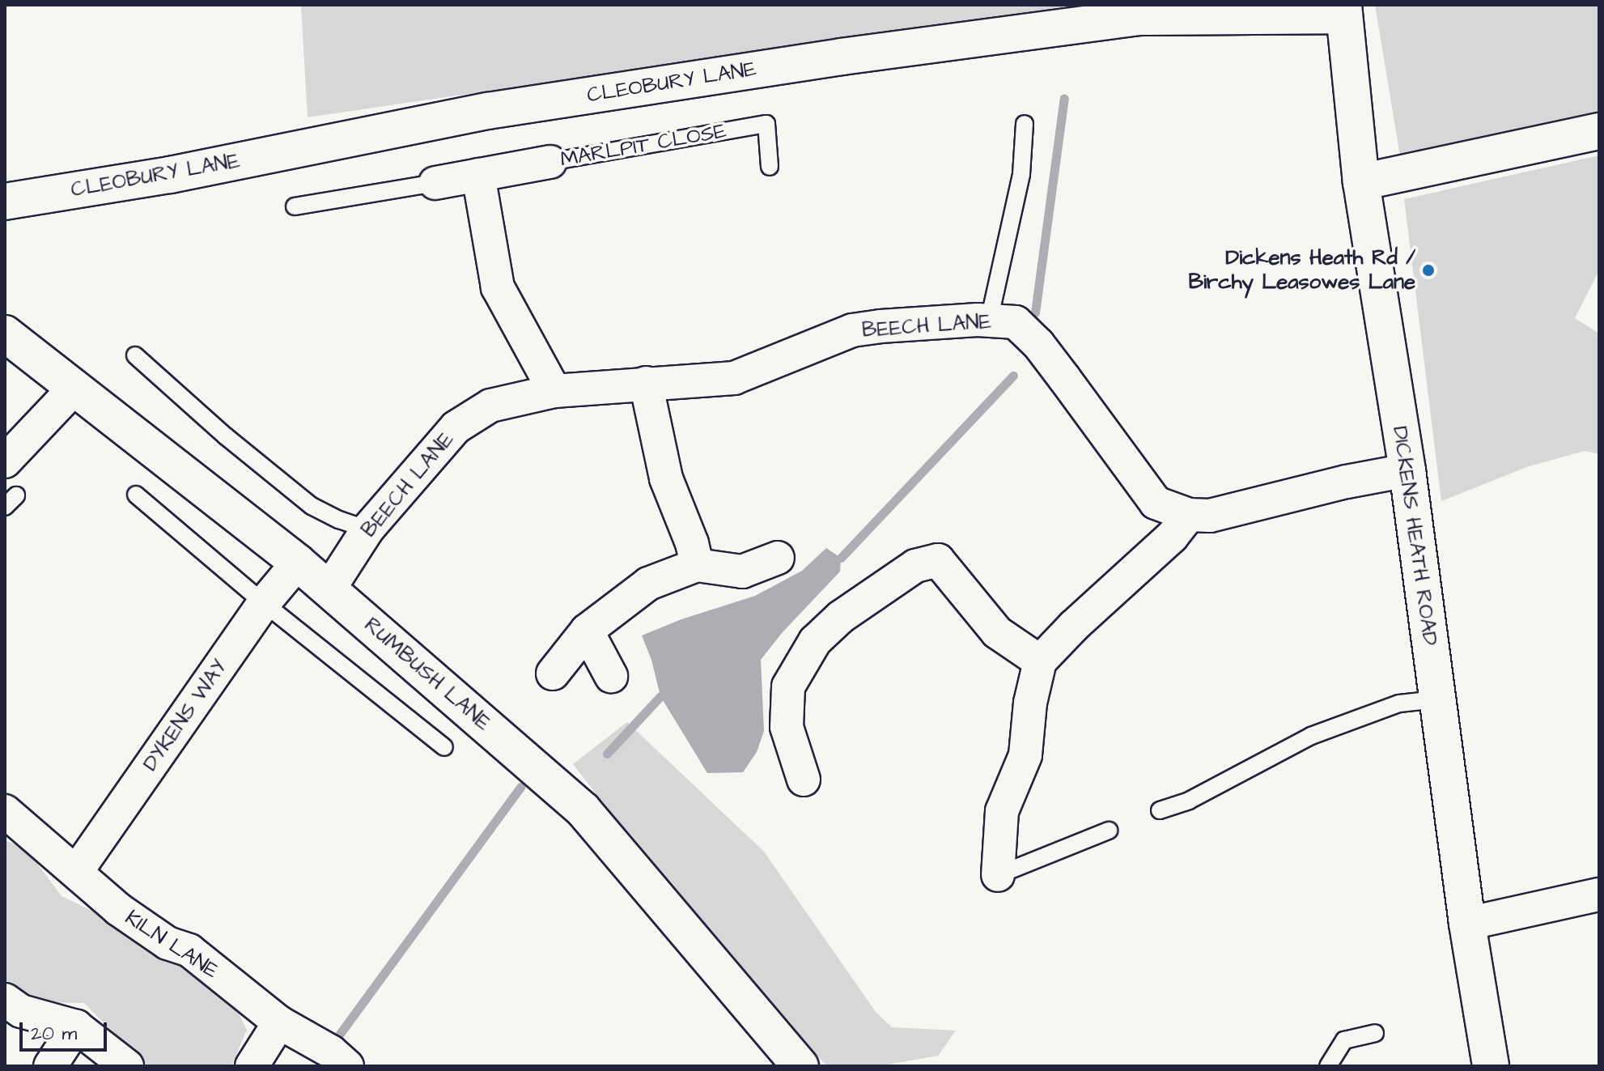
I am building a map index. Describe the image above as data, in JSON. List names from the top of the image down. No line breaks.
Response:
{"streets":{"street":["CLEOBURY LANE","MARLPIT CLOSE","BEECH LANE","DICKENS HEATH ROAD","RUMBUSH LANE","DYKENS WAY","KILN LANE"]},"crossings":[["CLEOBURY LANE","DICKENS HEATH ROAD"],["BEECH LANE","RUMBUSH LANE"],["RUMBUSH LANE","DYKENS WAY"],["DYKENS WAY","KILN LANE"]],"places":["Dickens Heath Rd / Birchy Leasowes Lane"],"scale_bar":"20 m"}
